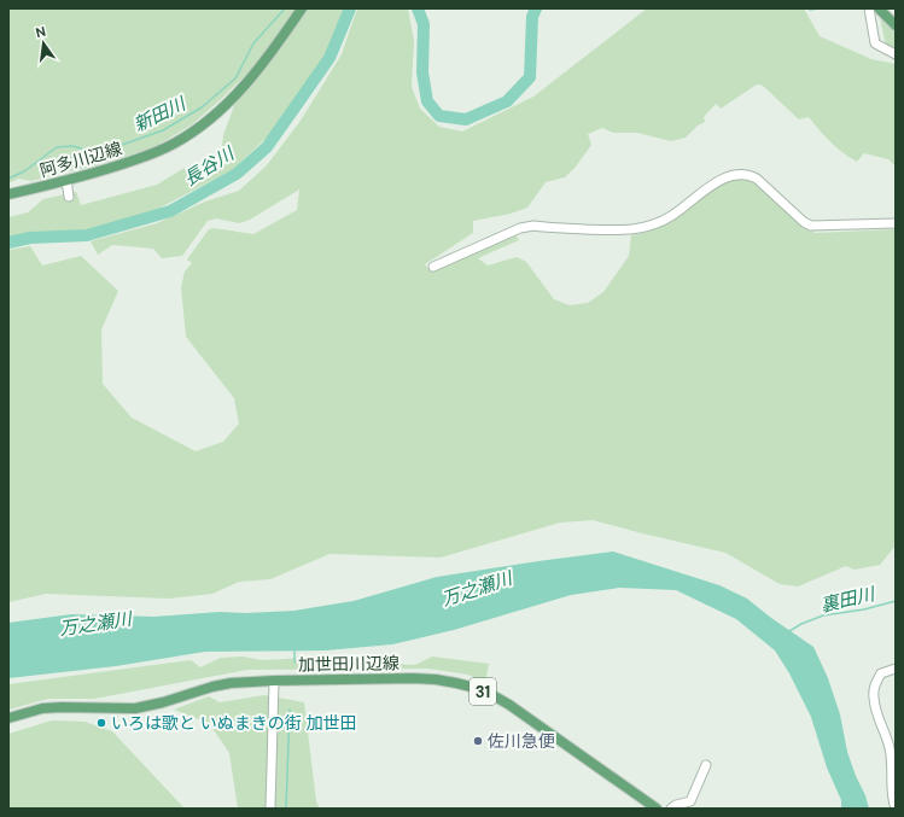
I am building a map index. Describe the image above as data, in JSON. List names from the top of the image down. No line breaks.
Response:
{"streets":{"main road":["阿多川辺線","加世田川辺線","31"]},"water":["新田川","長谷川","万之瀬川","裏田川"],"places":["いろは歌と いぬまきの街 加世田","佐川急便"],"north":"top"}
